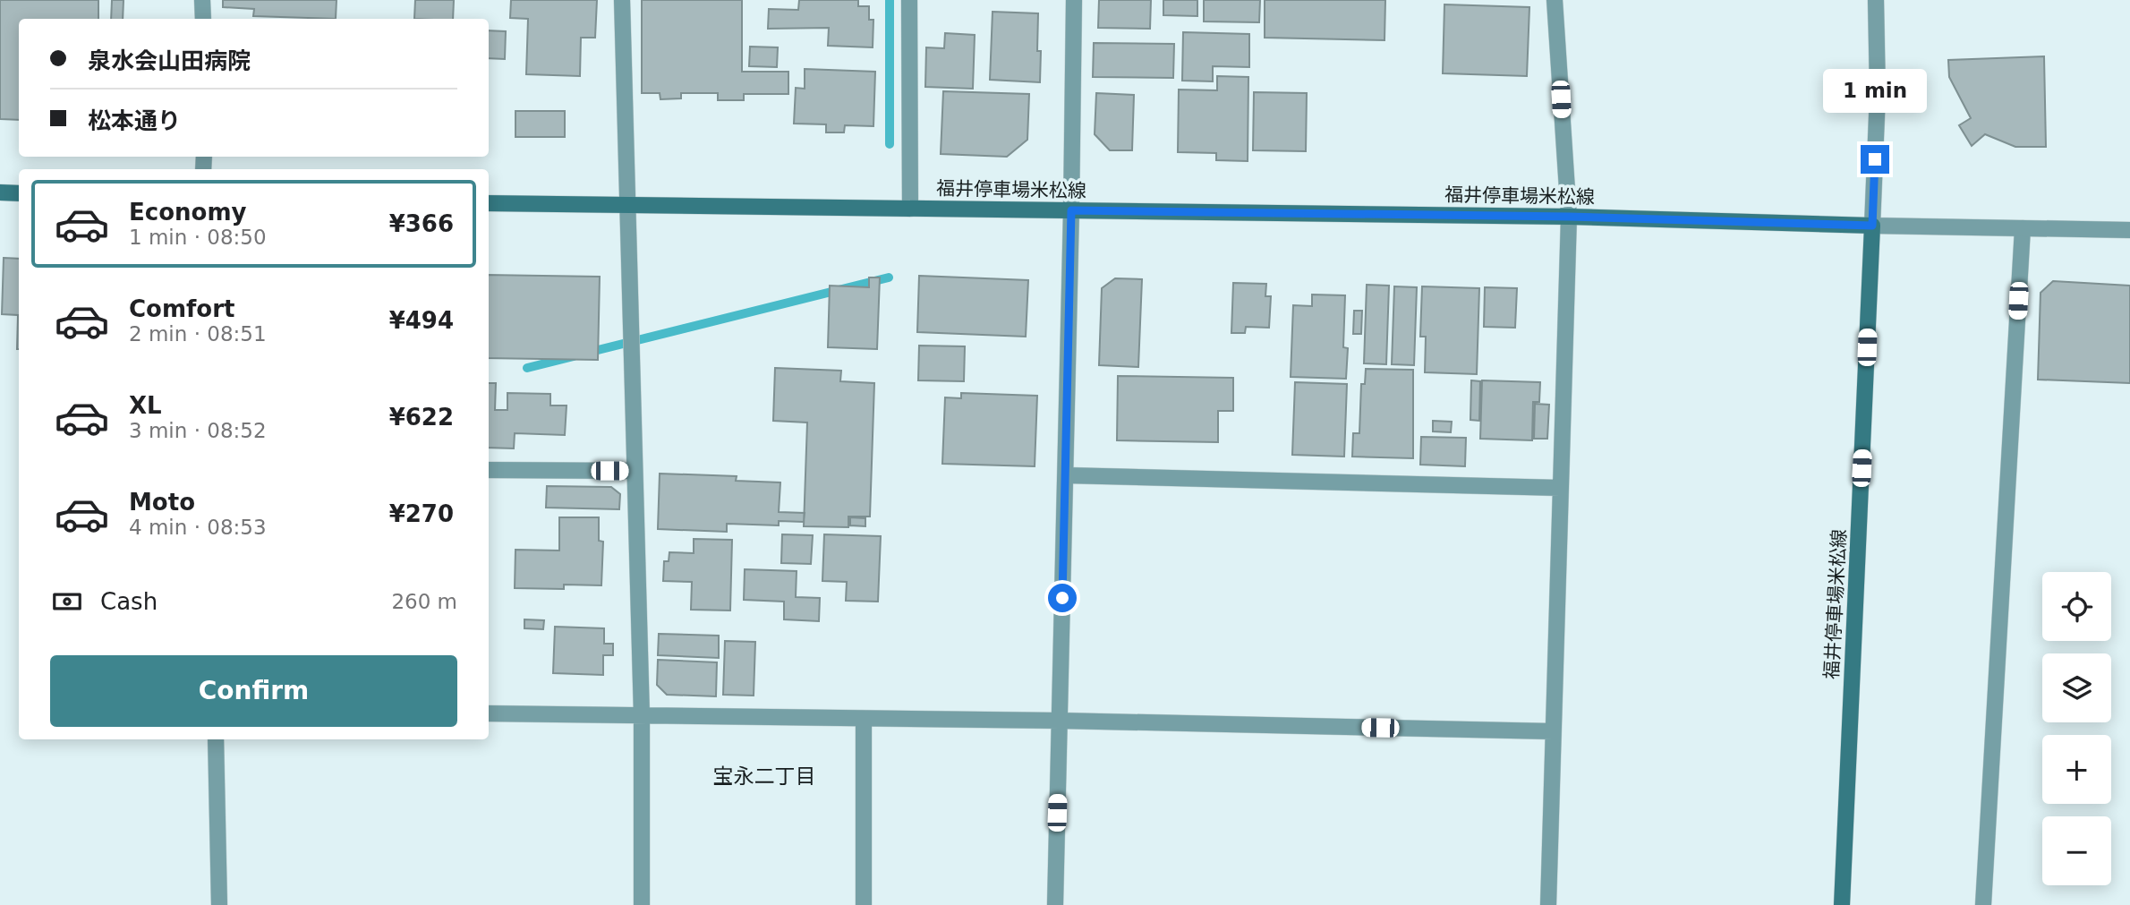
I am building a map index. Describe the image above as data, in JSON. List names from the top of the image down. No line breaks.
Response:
{"streets":{"main road":["福井停車場米松線"]},"districts":["宝永二丁目"],"page":{"banner":["泉水会山田病院","松本通り"],"bubble":"1 min","list":[{"name":"Economy","note":"1 min · 08:50","value":"¥366"},{"name":"Comfort","note":"2 min · 08:51","value":"¥494"},{"name":"XL","note":"3 min · 08:52","value":"¥622"},{"name":"Moto","note":"4 min · 08:53","value":"¥270"}],"pay":["Cash","260 m"],"map_buttons":["+","−"],"buttons":"Confirm"}}
